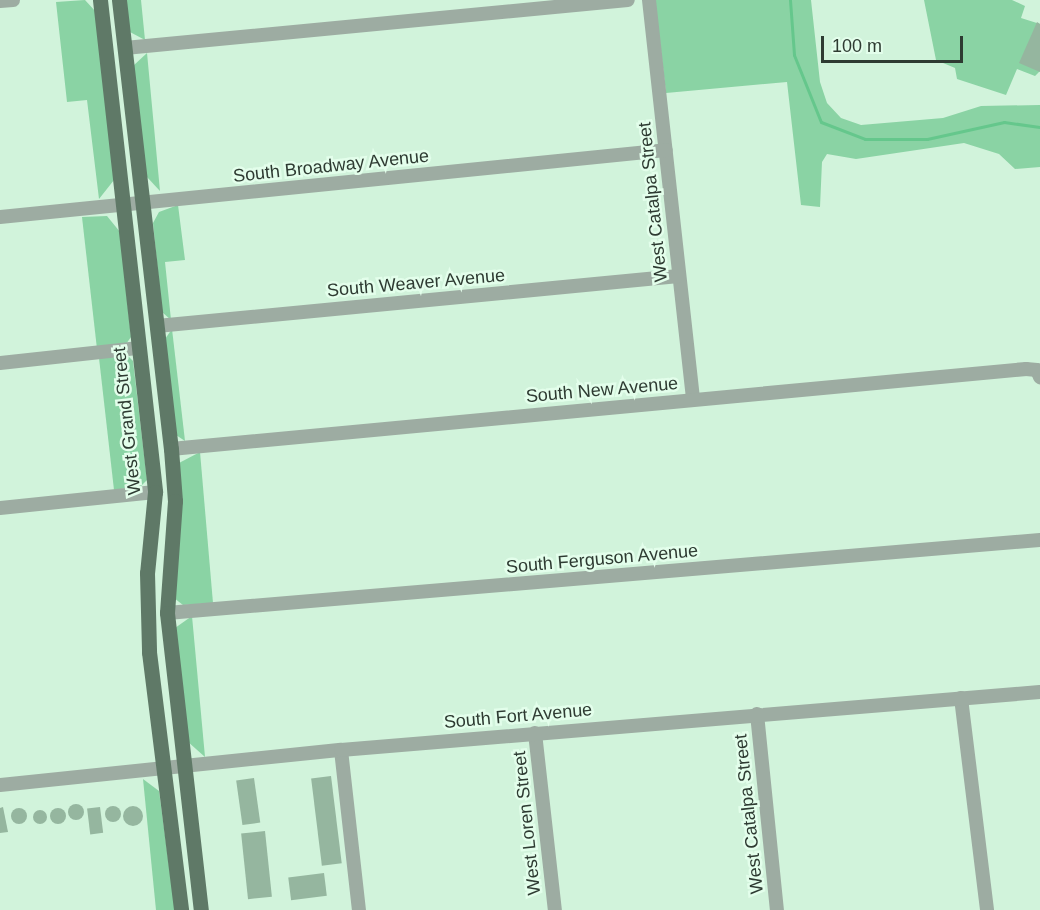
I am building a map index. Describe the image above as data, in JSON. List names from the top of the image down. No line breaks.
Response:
{"streets":{"main road":["West Grand Street"],"street":["South Broadway Avenue","West Catalpa Street","South Weaver Avenue","South New Avenue","South Ferguson Avenue","South Fort Avenue","West Loren Street"]},"crossings":[["South Broadway Avenue","West Catalpa Street"],["South Broadway Avenue","West Grand Street"],["West Catalpa Street","South Weaver Avenue"],["West Catalpa Street","South New Avenue"],["West Catalpa Street","South Fort Avenue"],["West Grand Street","South Fort Avenue"],["South Fort Avenue","West Loren Street"]],"scale_bar":"100 m"}
